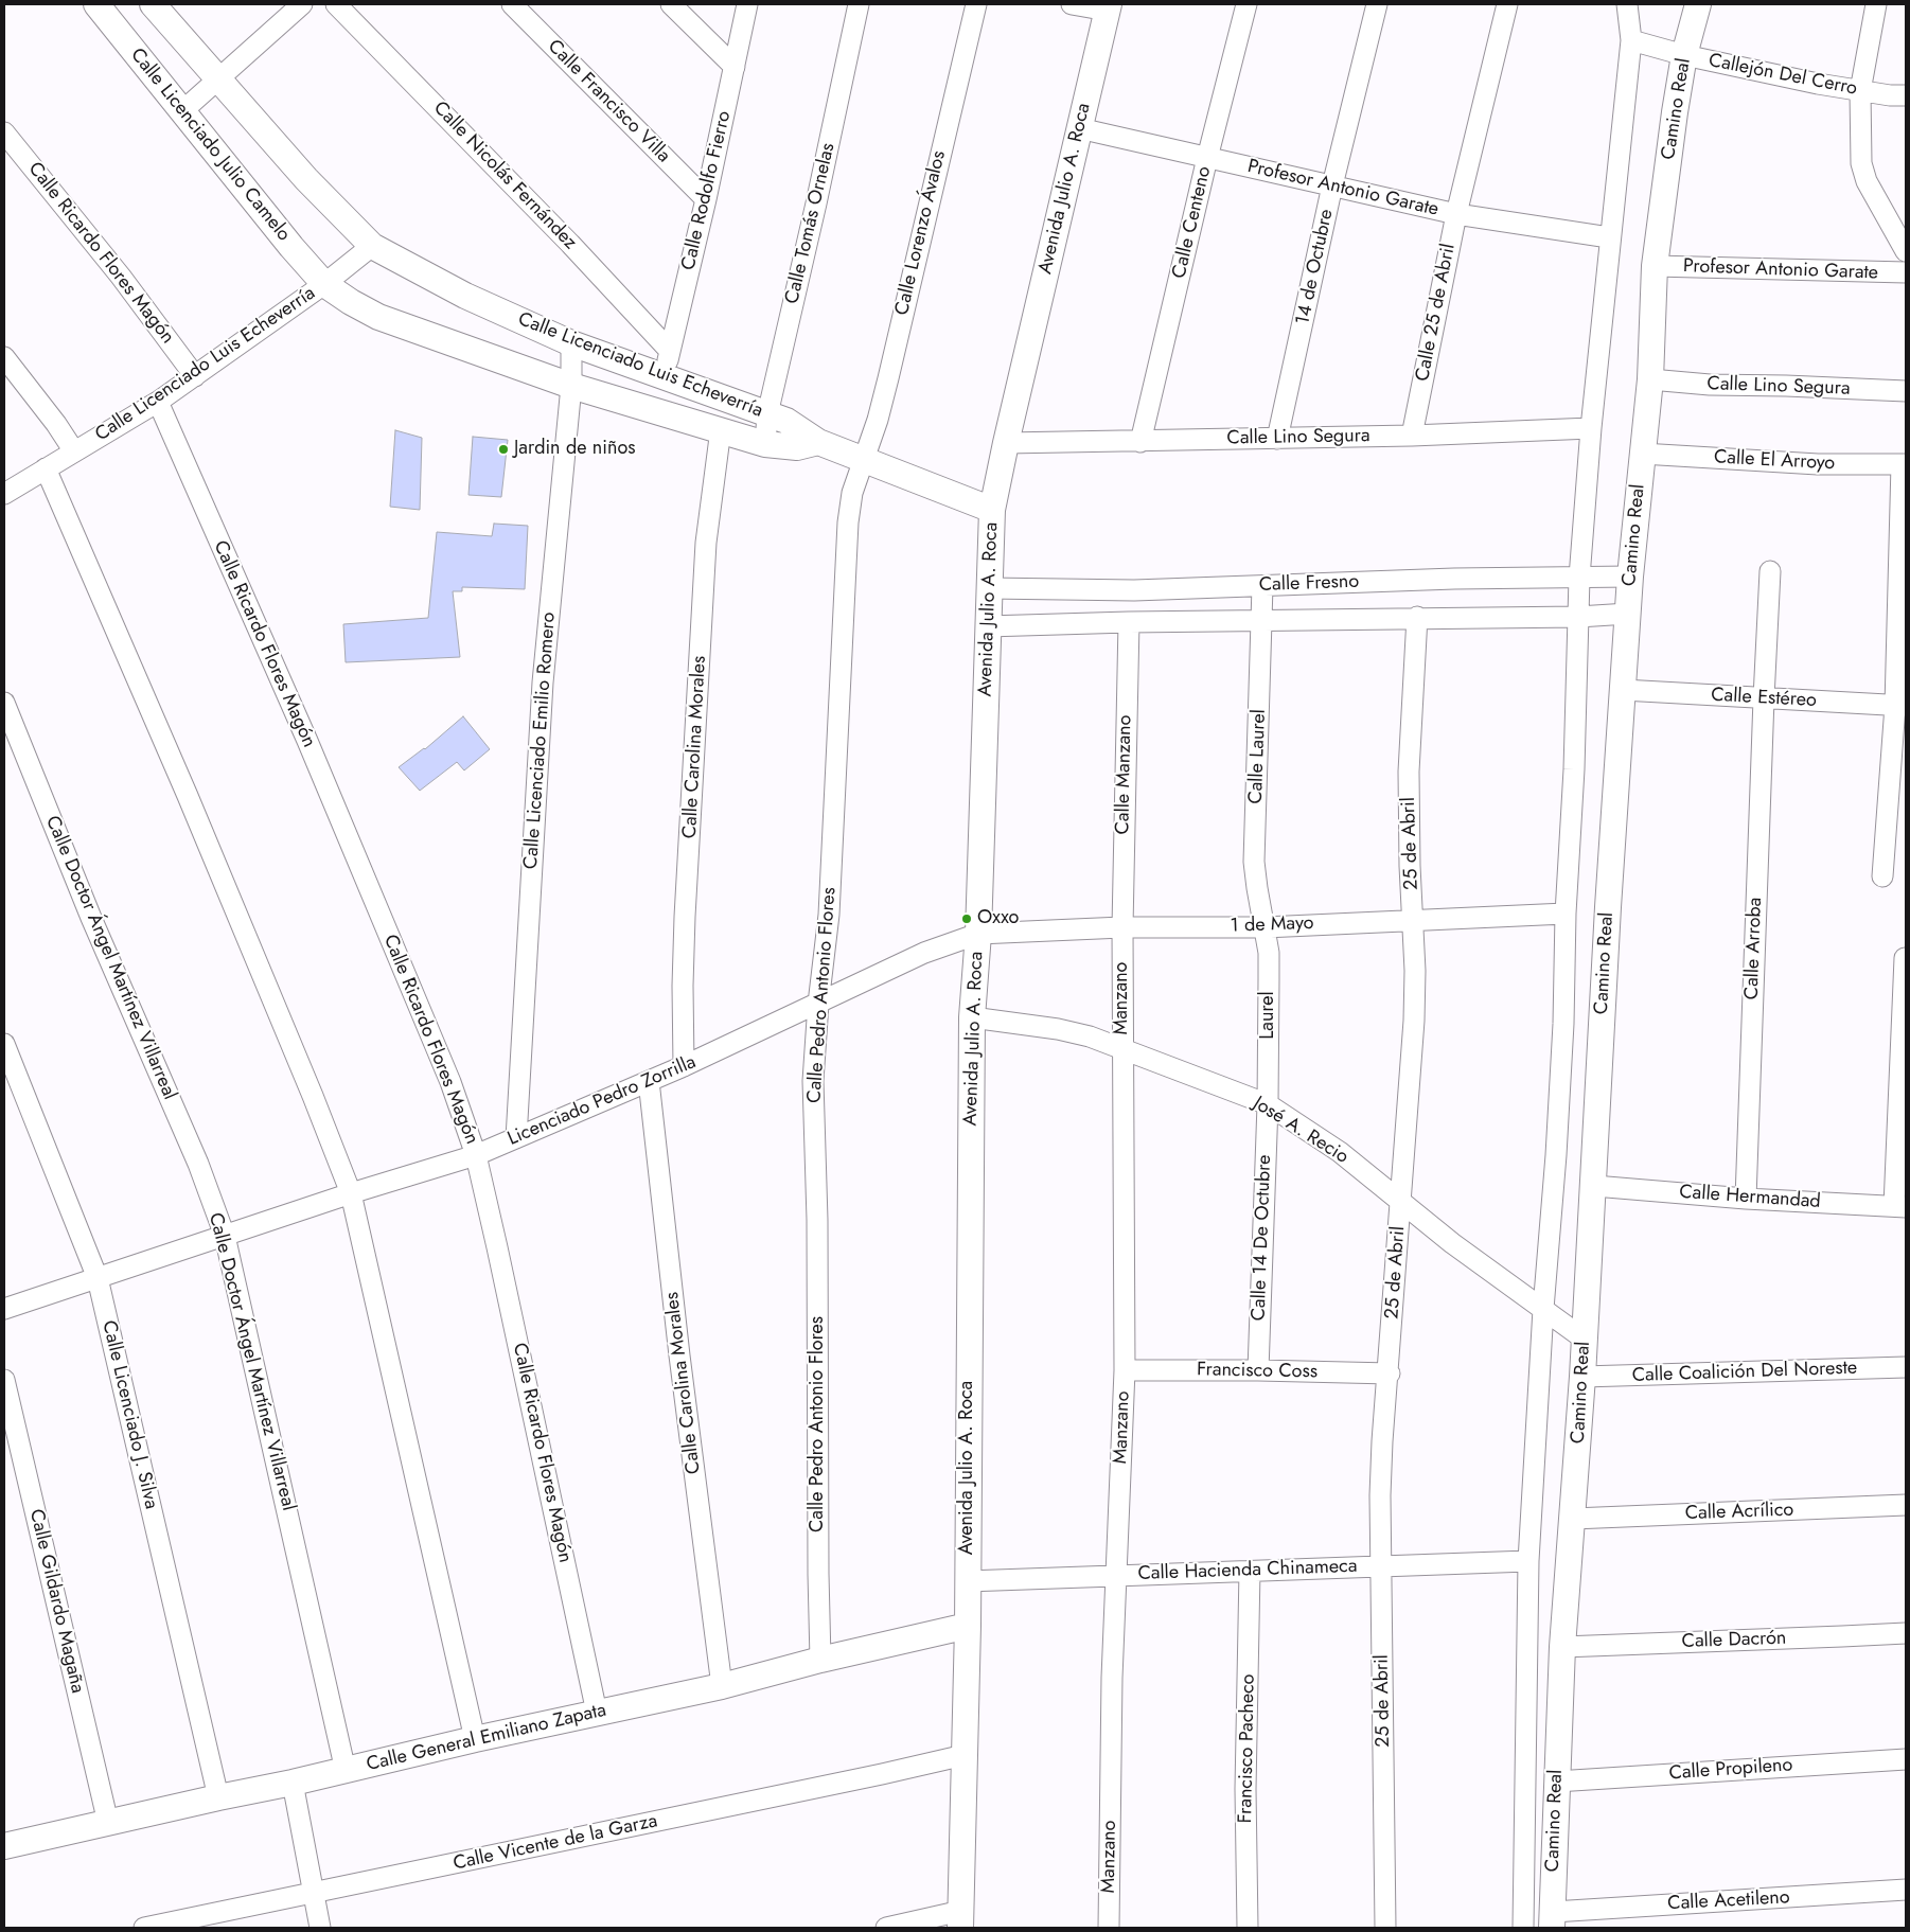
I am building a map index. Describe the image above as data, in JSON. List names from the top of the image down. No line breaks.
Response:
{"streets":{"street":["Callejón Del Cerro","Calle Francisco Villa","Camino Real","Calle Licenciado Julio Camelo","Calle Nicolás Fernández","Avenida Julio A. Roca","Profesor Antonio Garate","Calle Rodolfo Fierro","Calle Centeno","Calle Tomás Ornelas","Calle Lorenzo Ávalos","Calle Ricardo Flores Magón","14 de Octubre","Calle 25 de Abril","Calle Licenciado Luis Echeverría","Calle Lino Segura","Calle El Arroyo","Calle Fresno","Calle Estéreo","Calle Licenciado Emilio Romero","Calle Carolina Morales","Calle Laurel","Calle Manzano","25 de Abril","1 de Mayo","Calle Arroba","Calle Doctor Ángel Martínez Villarreal","Calle Pedro Antonio Flores","Manzano","Laurel","Licenciado Pedro Zorrilla","José A. Recio","Calle Hermandad","Calle 14 De Octubre","Francisco Coss","Calle Coalición Del Noreste","Calle Licenciado J. Silva","Calle Acrílico","Calle Hacienda Chinameca","Calle Gildardo Magaña","Calle Dacrón","Calle General Emiliano Zapata","Francisco Pacheco","Calle Propileno","Calle Vicente de la Garza","Calle Acetileno"]},"crossings":[["Callejón Del Cerro","Camino Real"],["Calle Francisco Villa","Calle Rodolfo Fierro"],["Camino Real","Profesor Antonio Garate"],["Camino Real","Calle Lino Segura"],["Camino Real","Calle El Arroyo"],["Camino Real","Calle Fresno"],["Camino Real","Calle Estéreo"],["Camino Real","1 de Mayo"],["Camino Real","José A. Recio"],["Camino Real","Calle Hermandad"],["Camino Real","Calle Coalición Del Noreste"],["Camino Real","Calle Acrílico"],["Camino Real","Calle Hacienda Chinameca"],["Camino Real","Calle Dacrón"],["Camino Real","Calle Propileno"],["Camino Real","Calle Acetileno"],["Calle Licenciado Julio Camelo","Calle Licenciado Luis Echeverría"],["Calle Nicolás Fernández","Calle Rodolfo Fierro"],["Avenida Julio A. Roca","Profesor Antonio Garate"],["Avenida Julio A. Roca","Calle Licenciado Luis Echeverría"],["Avenida Julio A. Roca","Calle Lino Segura"],["Avenida Julio A. Roca","Calle Fresno"],["Avenida Julio A. Roca","1 de Mayo"],["Avenida Julio A. Roca","Licenciado Pedro Zorrilla"],["Avenida Julio A. Roca","José A. Recio"],["Avenida Julio A. Roca","Calle Hacienda Chinameca"],["Avenida Julio A. Roca","Calle General Emiliano Zapata"],["Avenida Julio A. Roca","Calle Vicente de la Garza"],["Profesor Antonio Garate","Calle Centeno"],["Profesor Antonio Garate","14 de Octubre"],["Profesor Antonio Garate","Calle 25 de Abril"],["Calle Rodolfo Fierro","Calle Licenciado Luis Echeverría"],["Calle Centeno","Calle Lino Segura"],["Calle Tomás Ornelas","Calle Licenciado Luis Echeverría"],["Calle Lorenzo Ávalos","Calle Licenciado Luis Echeverría"],["Calle Lorenzo Ávalos","Calle Pedro Antonio Flores"],["Calle Ricardo Flores Magón","Calle Licenciado Luis Echeverría"],["Calle Ricardo Flores Magón","Licenciado Pedro Zorrilla"],["Calle Ricardo Flores Magón","Calle General Emiliano Zapata"],["14 de Octubre","Calle Lino Segura"],["Calle 25 de Abril","Calle Lino Segura"],["Calle Licenciado Luis Echeverría","Calle Licenciado Emilio Romero"],["Calle Licenciado Luis Echeverría","Calle Carolina Morales"],["Calle Licenciado Luis Echeverría","Calle Pedro Antonio Flores"],["Calle Fresno","Calle Laurel"],["Calle Fresno","Calle Manzano"],["Calle Fresno","25 de Abril"],["Calle Estéreo","Calle Arroba"],["Calle Licenciado Emilio Romero","Licenciado Pedro Zorrilla"],["Calle Carolina Morales","Licenciado Pedro Zorrilla"],["Calle Carolina Morales","Calle General Emiliano Zapata"],["Calle Laurel","1 de Mayo"],["Calle Laurel","Laurel"],["Calle Manzano","1 de Mayo"],["Calle Manzano","Manzano"],["25 de Abril","1 de Mayo"],["25 de Abril","José A. Recio"],["25 de Abril","Francisco Coss"],["25 de Abril","Calle Hacienda Chinameca"],["1 de Mayo","Manzano"],["1 de Mayo","Laurel"],["1 de Mayo","Licenciado Pedro Zorrilla"],["Calle Arroba","Calle Hermandad"],["Calle Doctor Ángel Martínez Villarreal","Licenciado Pedro Zorrilla"],["Calle Doctor Ángel Martínez Villarreal","Calle General Emiliano Zapata"],["Calle Pedro Antonio Flores","Licenciado Pedro Zorrilla"],["Calle Pedro Antonio Flores","Calle General Emiliano Zapata"],["Manzano","José A. Recio"],["Manzano","Francisco Coss"],["Manzano","Calle Hacienda Chinameca"],["Laurel","José A. Recio"],["Laurel","Calle 14 De Octubre"],["Licenciado Pedro Zorrilla","Calle Licenciado J. Silva"],["José A. Recio","Calle 14 De Octubre"],["Calle 14 De Octubre","Francisco Coss"],["Calle Licenciado J. Silva","Calle General Emiliano Zapata"],["Calle Hacienda Chinameca","Francisco Pacheco"],["Calle Gildardo Magaña","Calle General Emiliano Zapata"]],"places":["Jardin de niños","Oxxo"]}
